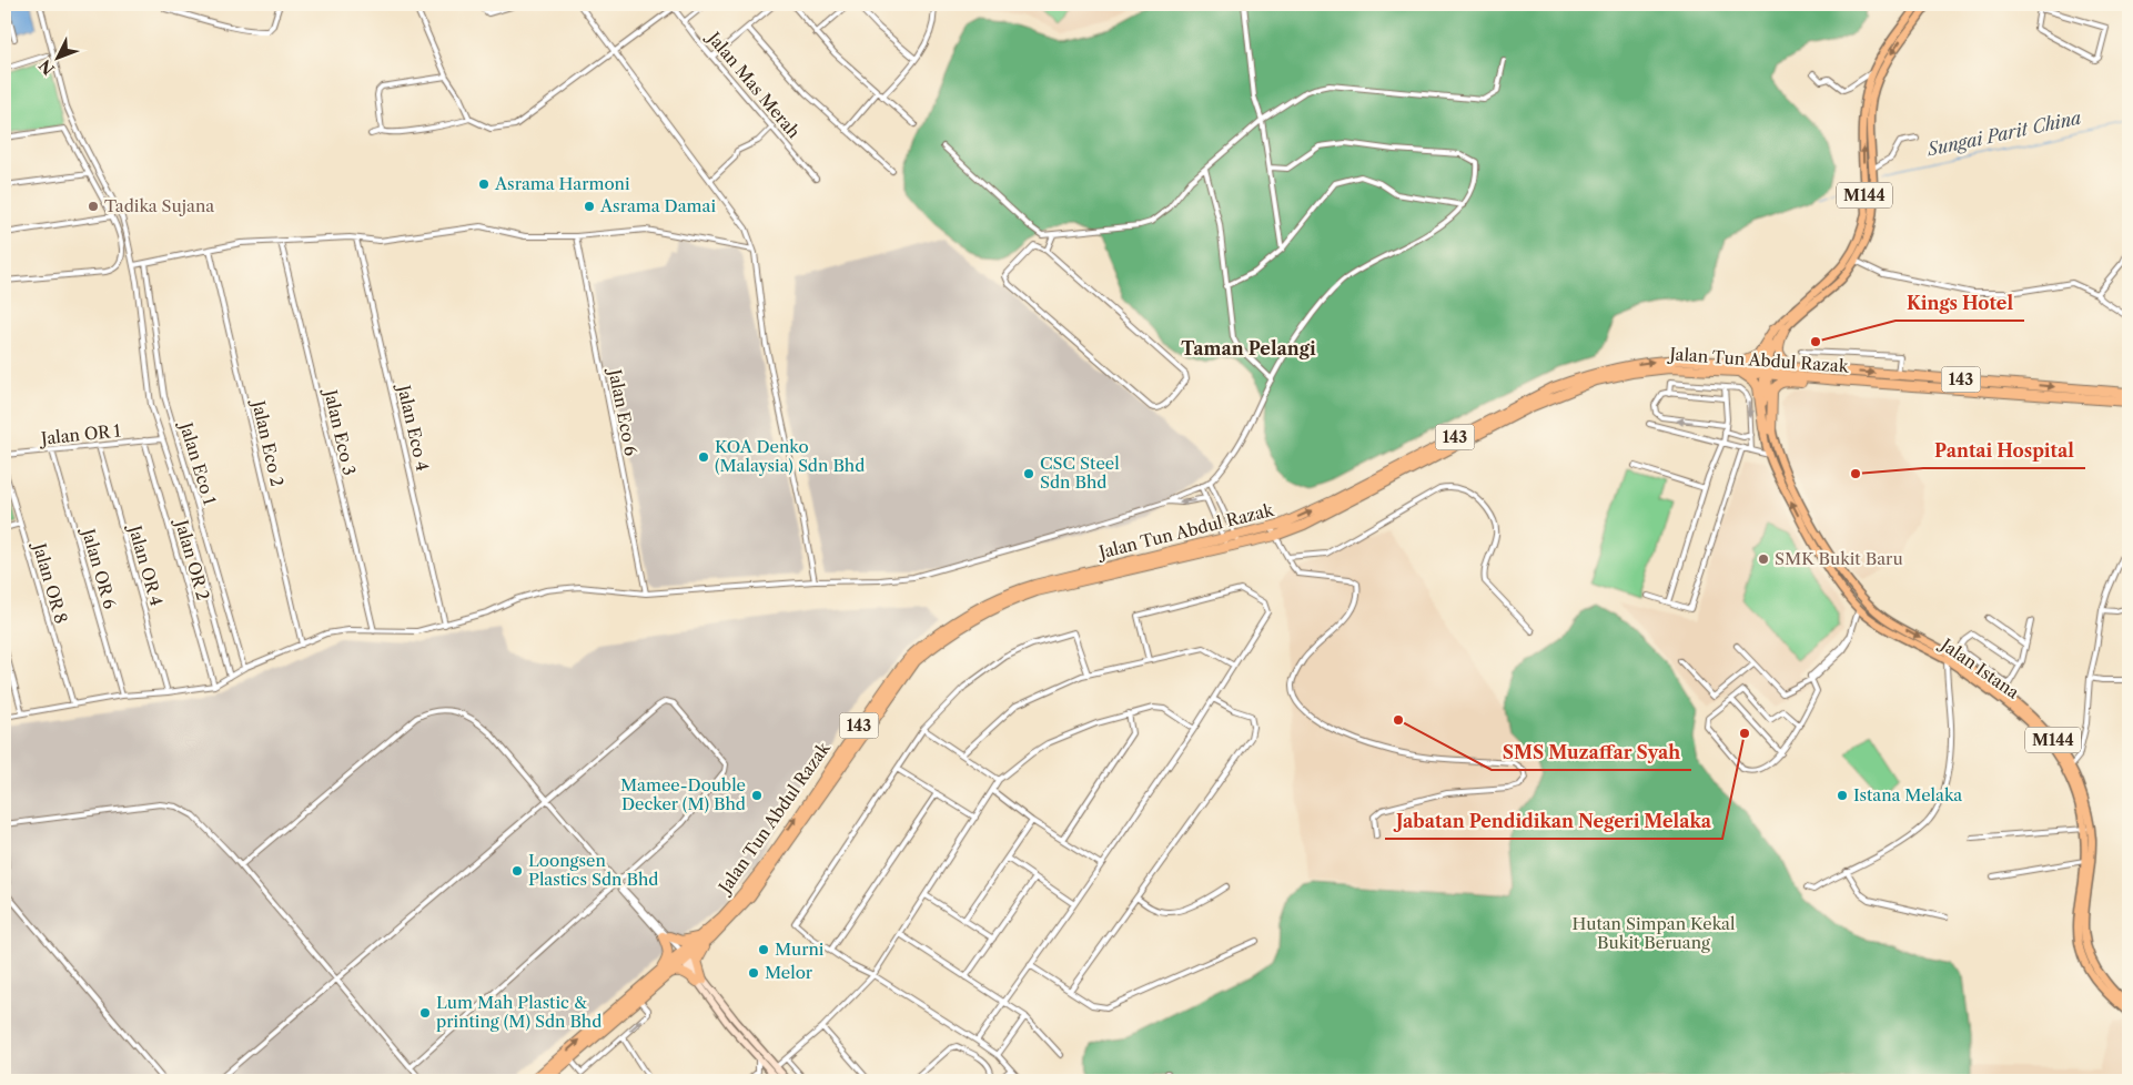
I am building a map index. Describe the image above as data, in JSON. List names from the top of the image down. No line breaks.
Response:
{"streets":{"highway":["Jalan Tun Abdul Razak","143"],"main road":["M144","Jalan Istana"],"street":["Jalan Mas Merah","Jalan Eco 6","Jalan Eco 4","Jalan Eco 3","Jalan OR 1","Jalan Eco 2","Jalan Eco 1","Jalan OR 2","Jalan OR 4","Jalan OR 6","Jalan OR 8"]},"crossings":[["M144","Jalan Tun Abdul Razak"],["M144","Jalan Istana"],["Jalan Tun Abdul Razak","Jalan Istana"],["Jalan OR 1","Jalan OR 2"],["Jalan OR 1","Jalan OR 4"],["Jalan OR 1","Jalan OR 6"]],"districts":["Taman Pelangi"],"water":["Sungai Parit China"],"parks":["Hutan Simpan Kekal Bukit Beruang"],"places":["Asrama Harmoni","Tadika Sujana","Asrama Damai","Kings Hotel","KOA Denko (Malaysia) Sdn Bhd","CSC Steel Sdn Bhd","Pantai Hospital","SMK Bukit Baru","SMS Muzaffar Syah","Jabatan Pendidikan Negeri Melaka","Mamee-Double Decker (M) Bhd","Istana Melaka","Loongsen Plastics Sdn Bhd","Murni","Melor","Lum Mah Plastic & printing (M) Sdn Bhd"],"north":"bottom left"}
